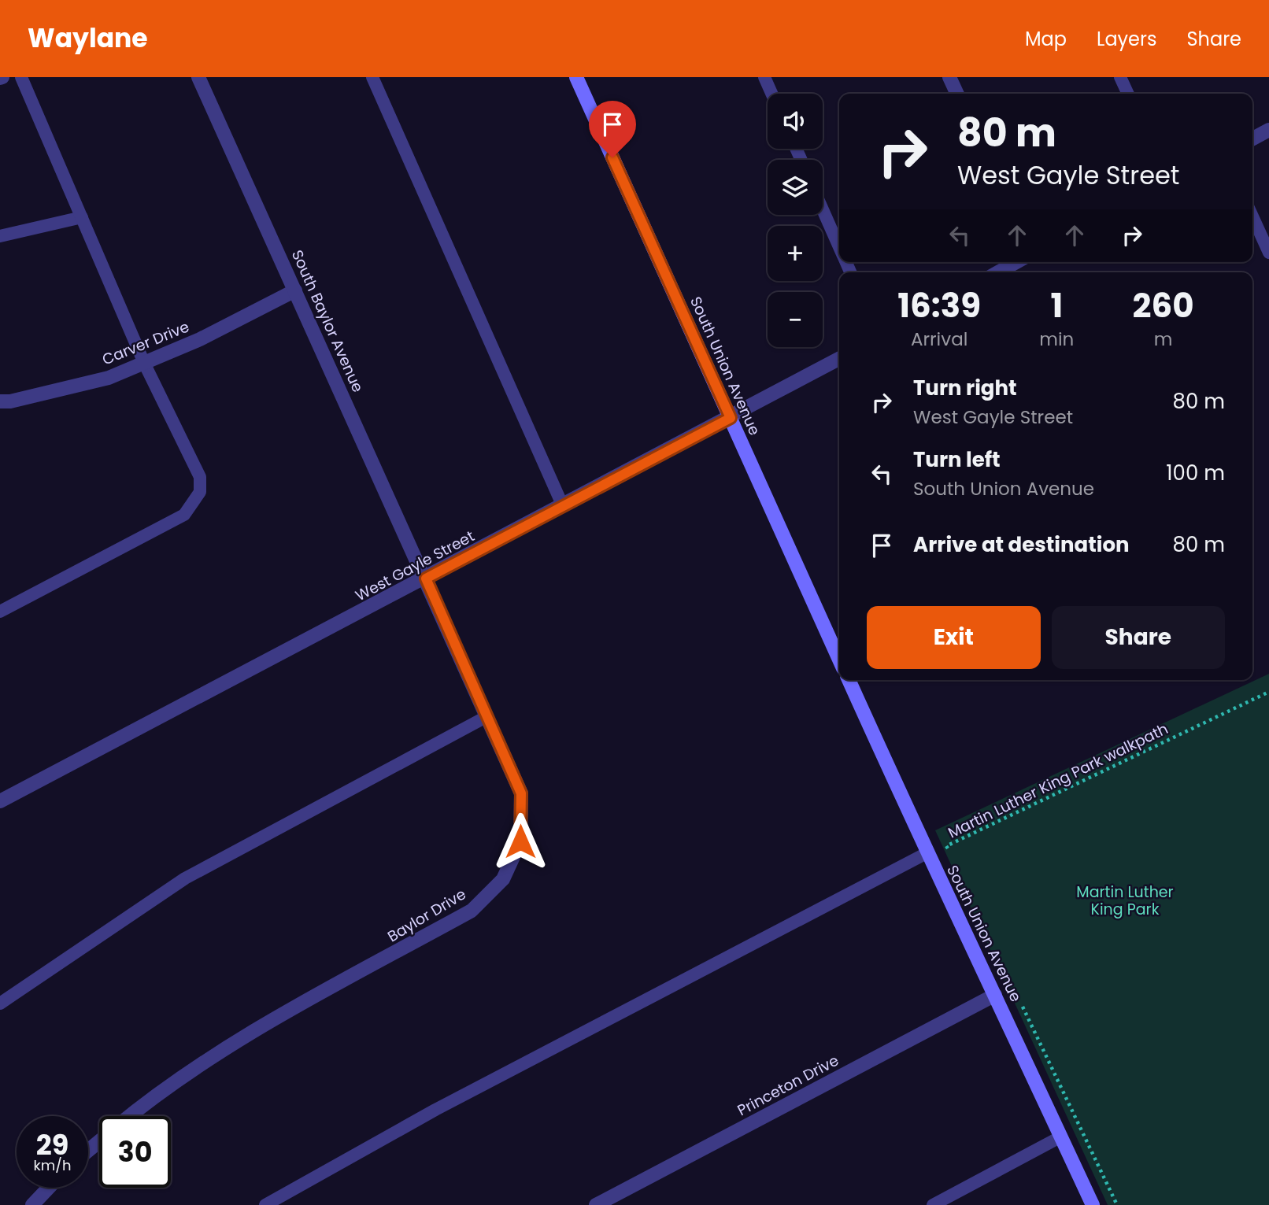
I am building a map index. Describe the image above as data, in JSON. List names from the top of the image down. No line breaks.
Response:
{"streets":{"main road":["South Union Avenue"],"street":["South Baylor Avenue","Carver Drive","West Gayle Street","Baylor Drive","Princeton Drive"],"path":["Martin Luther King Park walkpath"]},"crossings":[["South Baylor Avenue","Carver Drive"],["South Baylor Avenue","West Gayle Street"],["South Baylor Avenue","Baylor Drive"],["South Union Avenue","West Gayle Street"],["South Union Avenue","Princeton Drive"],["West Gayle Street","Baylor Drive"]],"parks":["Martin Luther King Park"],"page":{"header":"Waylane","nav":["Map","Layers","Share"],"map_buttons":["+","−"],"turn":["80 m","West Gayle Street"],"eta":["16:39","Arrival","1","min","260","m"],"list":[{"name":"Turn right","note":"West Gayle Street","value":"80 m"},{"name":"Turn left","note":"South Union Avenue","value":"100 m"},{"name":"Arrive at destination","value":"80 m"}],"buttons":["Exit","Share"],"speed":"29 km/h","limit":"30"}}
